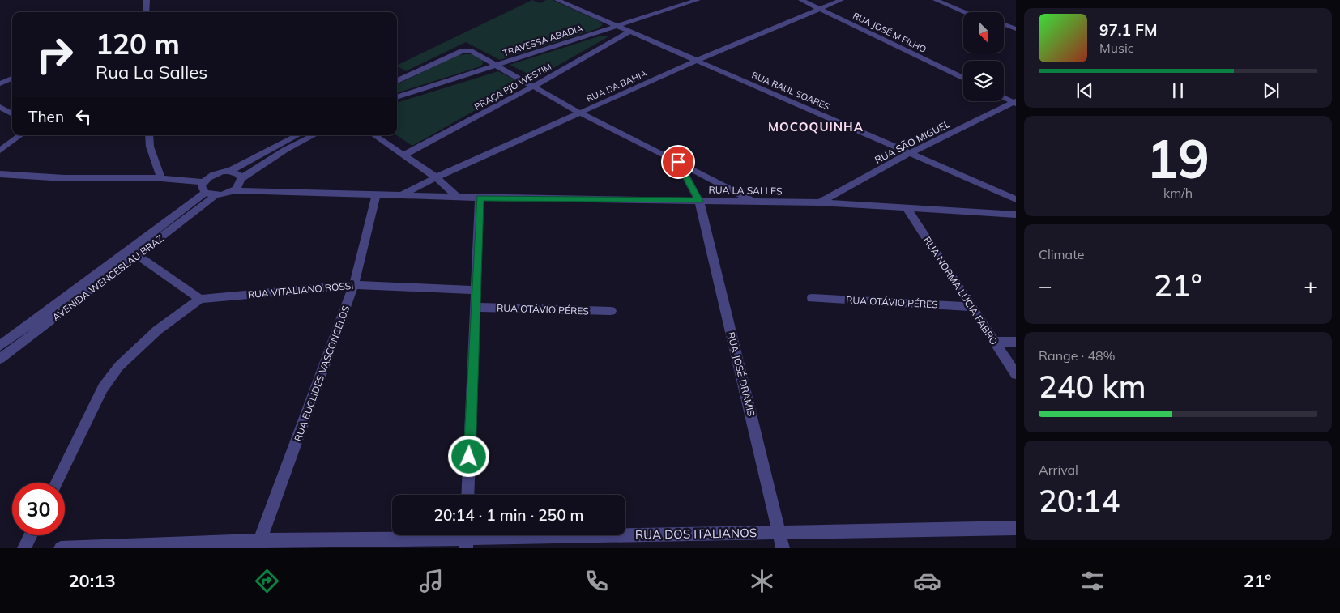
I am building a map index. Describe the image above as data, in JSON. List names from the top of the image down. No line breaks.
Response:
{"streets":{"street":["RUA JOSÉ M FILHO","TRAVESSA ABADIA","RUA DA BAHIA","PRAÇA PJO WESTIM","RUA RAUL SOARES","RUA SÃO MIGUEL","RUA LA SALLES","AVENIDA WENCESLAU BRAZ","RUA VITALIANO ROSSI","RUA NORMA LÚCIA FABRO","RUA OTÁVIO PÉRES","RUA EUCLIDES VASCONCELOS","RUA JOSÉ DRAMIS","RUA DOS ITALIANOS"]},"crossings":[["RUA JOSÉ M FILHO","RUA DA BAHIA"],["TRAVESSA ABADIA","RUA RAUL SOARES"],["RUA DA BAHIA","RUA RAUL SOARES"],["RUA DA BAHIA","RUA LA SALLES"],["PRAÇA PJO WESTIM","RUA RAUL SOARES"],["RUA RAUL SOARES","RUA SÃO MIGUEL"],["RUA SÃO MIGUEL","RUA LA SALLES"],["RUA LA SALLES","AVENIDA WENCESLAU BRAZ"],["RUA LA SALLES","RUA NORMA LÚCIA FABRO"],["RUA LA SALLES","RUA EUCLIDES VASCONCELOS"],["RUA LA SALLES","RUA JOSÉ DRAMIS"],["RUA VITALIANO ROSSI","RUA EUCLIDES VASCONCELOS"],["RUA NORMA LÚCIA FABRO","RUA OTÁVIO PÉRES"],["RUA EUCLIDES VASCONCELOS","RUA DOS ITALIANOS"],["RUA JOSÉ DRAMIS","RUA DOS ITALIANOS"]],"districts":["MOCOQUINHA"],"north":"bottom right","page":{"turn":["120 m","Rua La Salles"],"song":["97.1 FM","Music"],"then":"Then","tile":[["19","km/h"],"Climate",["Range · 48%","240 km"],["Arrival","20:14"]],"heat":["−","21°","+"],"limit":"30","trip":"20:14 · 1 min · 250 m","tabs":["20:13","21°"]}}
